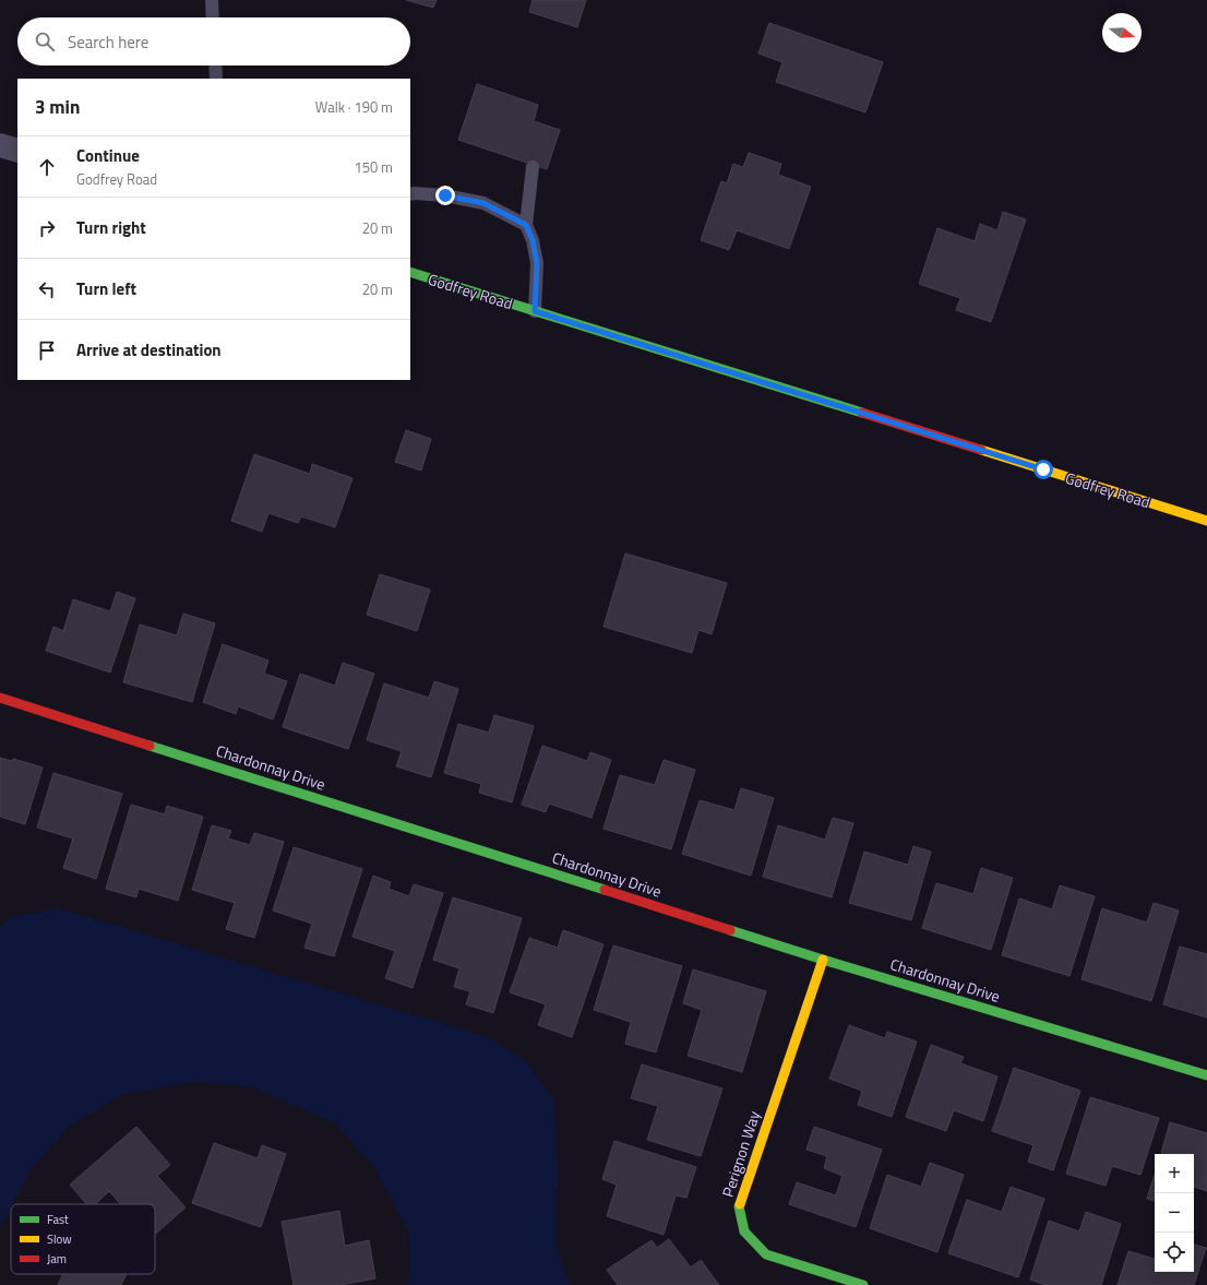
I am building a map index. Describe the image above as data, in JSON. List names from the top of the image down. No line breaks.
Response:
{"streets":{"street":["Godfrey Road","Chardonnay Drive","Perignon Way"]},"crossings":[["Chardonnay Drive","Perignon Way"]],"legend":["Fast","Slow","Jam"],"north":"right","page":{"search":"Search here","heading":["3 min","Walk · 190 m"],"list":[["Continue","Godfrey Road","150 m"],["Turn right","20 m"],["Turn left","20 m"],"Arrive at destination"],"map_buttons":["+","−"]}}
